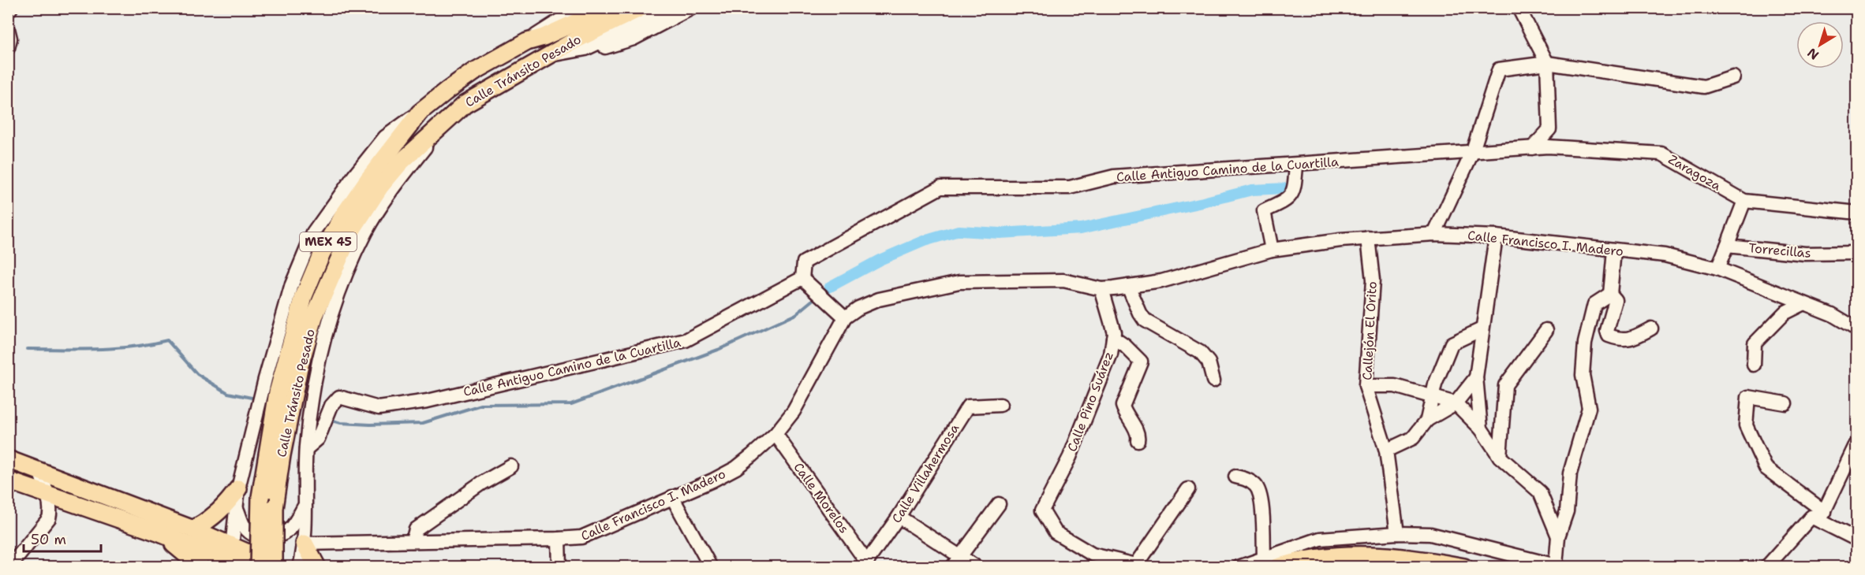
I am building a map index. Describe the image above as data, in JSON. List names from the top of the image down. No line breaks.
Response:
{"streets":{"main road":["Calle Tránsito Pesado","MEX 45"],"street":["Calle Antiguo Camino de la Cuartilla","Zaragoza","Calle Francisco I. Madero","Torrecillas","Callejón El Orito","Calle Pino Suárez","Calle Villahermosa","Calle Morelos"]},"crossings":[["Calle Antiguo Camino de la Cuartilla","Zaragoza"],["Calle Francisco I. Madero","Callejón El Orito"],["Calle Francisco I. Madero","Calle Pino Suárez"],["Calle Francisco I. Madero","Calle Morelos"],["Calle Villahermosa","Calle Morelos"]],"scale_bar":"50 m","north":"bottom left"}
